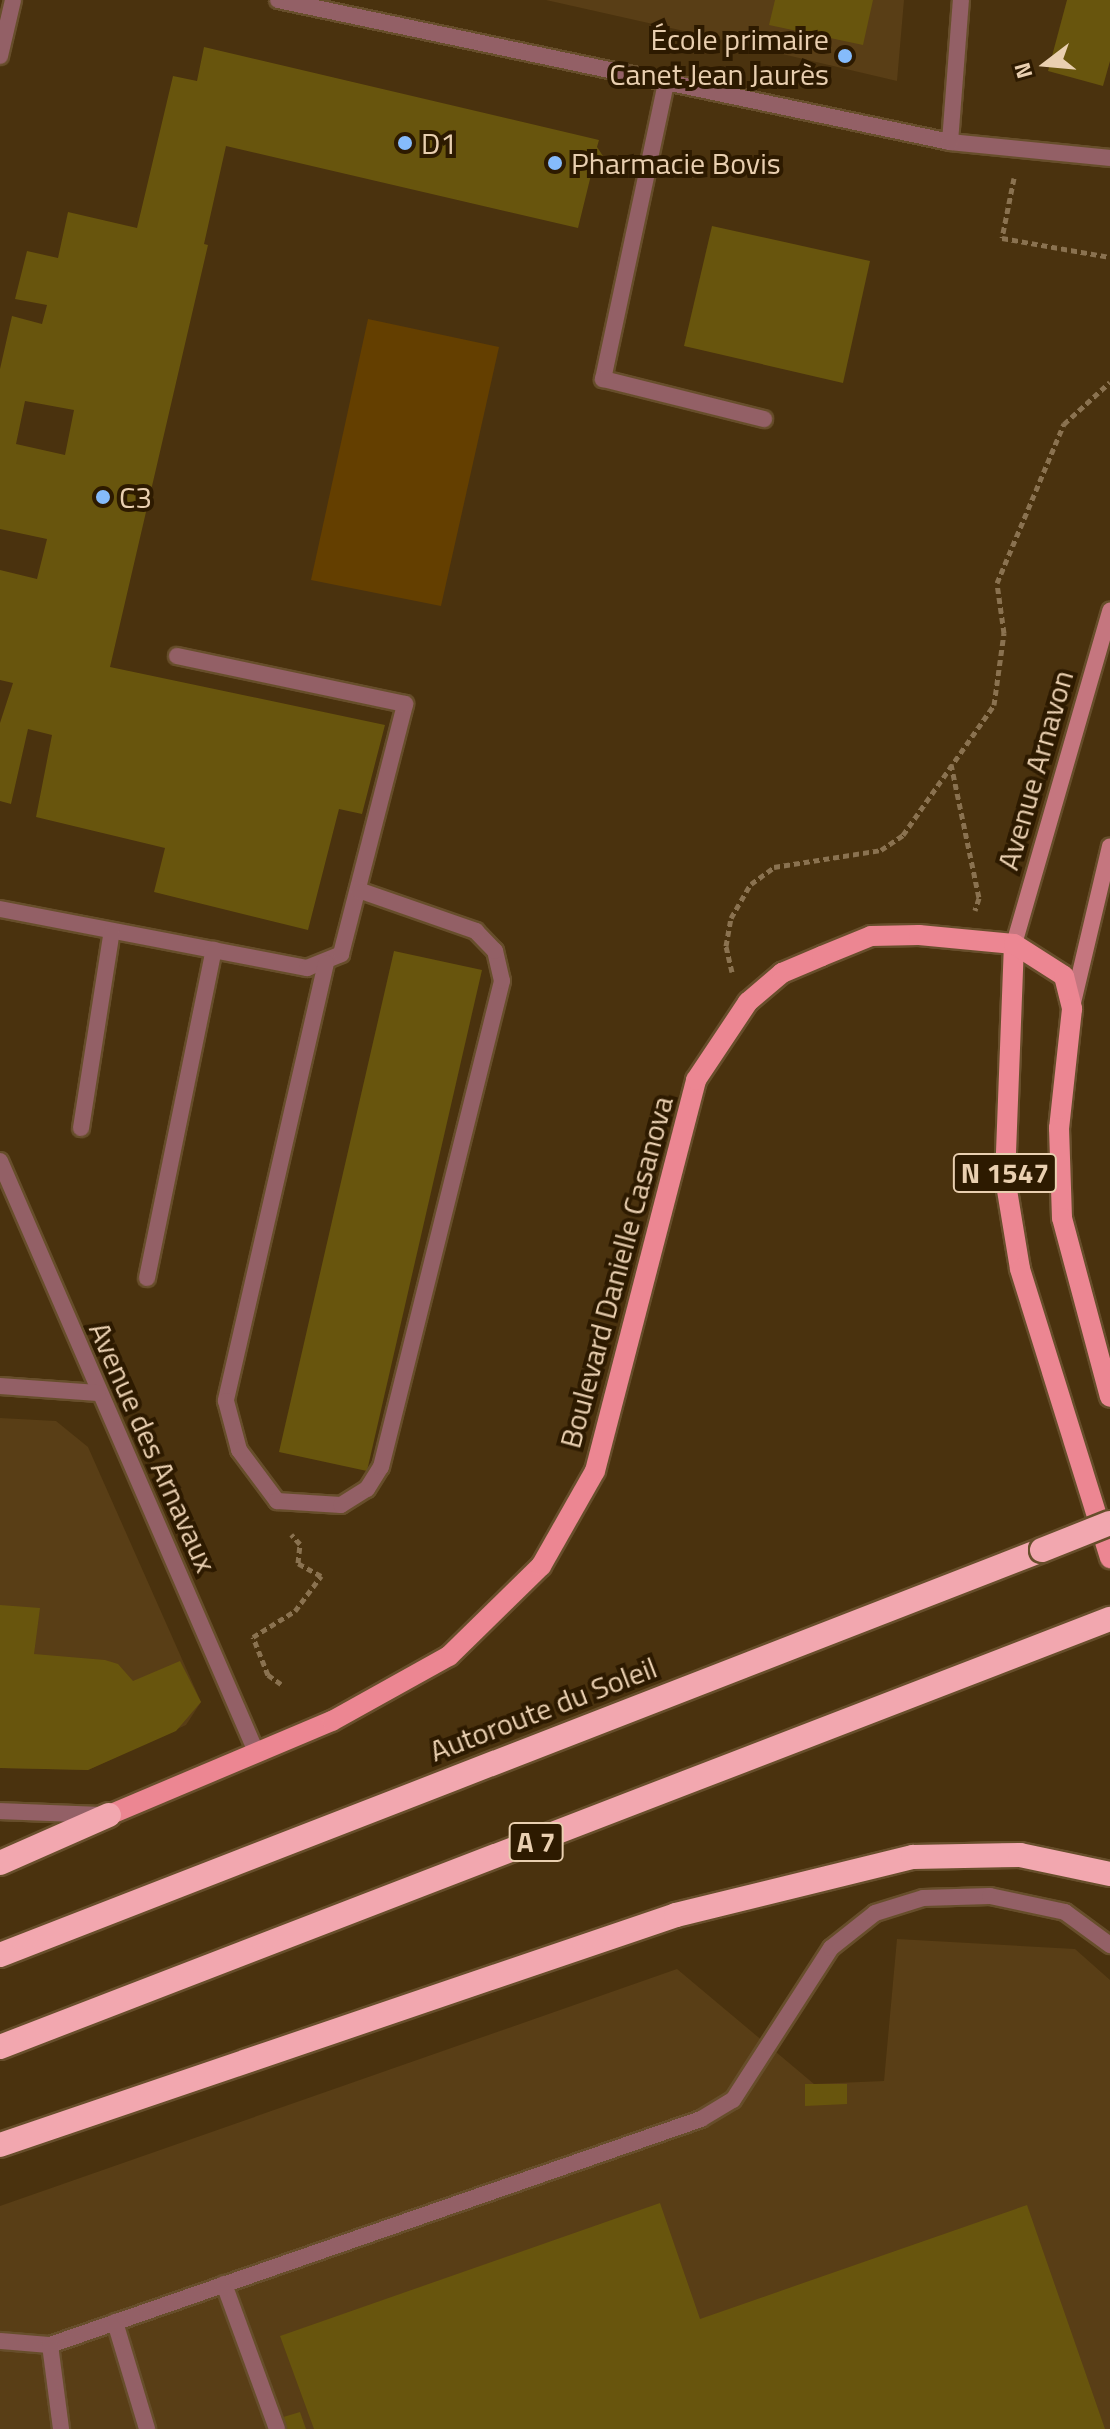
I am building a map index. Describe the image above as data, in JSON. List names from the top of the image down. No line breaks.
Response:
{"streets":{"highway":["Autoroute du Soleil","A 7"],"main road":["Avenue Arnavon","N 1547","Boulevard Danielle Casanova"],"street":["Avenue des Arnavaux"]},"crossings":[["Avenue Arnavon","N 1547"],["Avenue Arnavon","Boulevard Danielle Casanova"],["N 1547","Boulevard Danielle Casanova"],["Boulevard Danielle Casanova","Avenue des Arnavaux"]],"places":["École primaire Canet Jean Jaurès","D1","Pharmacie Bovis","C3"],"north":"left"}
